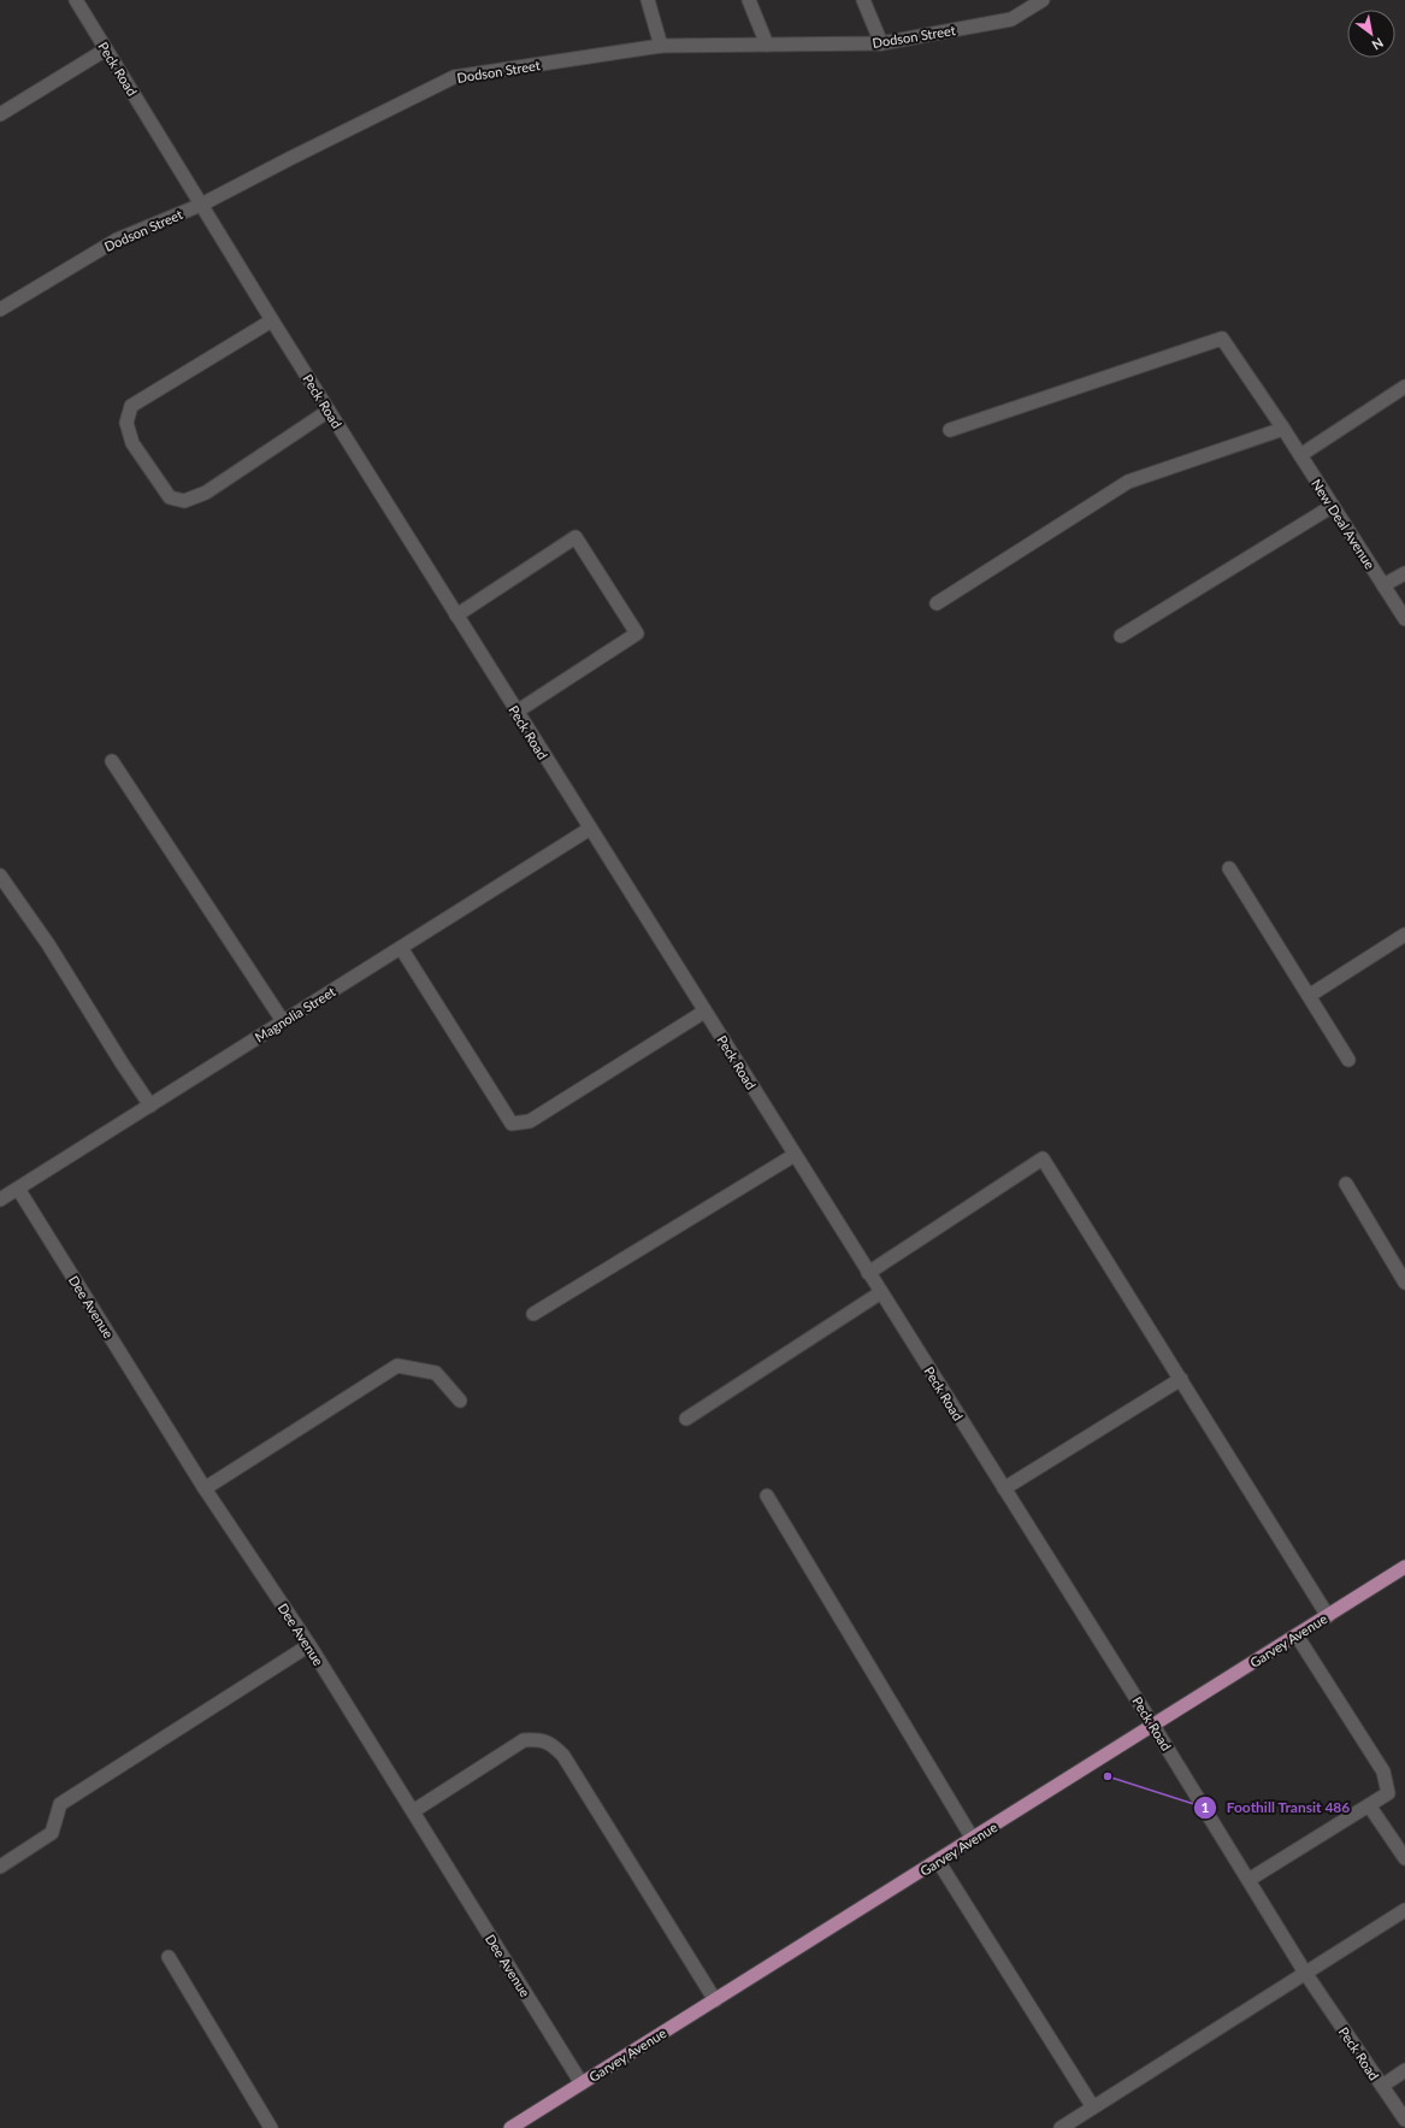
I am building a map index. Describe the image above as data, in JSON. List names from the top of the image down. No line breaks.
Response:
{"streets":{"main road":["Garvey Avenue"],"street":["Dodson Street","Peck Road","New Deal Avenue","Magnolia Street","Dee Avenue"]},"crossings":[["Dodson Street","Peck Road"],["Peck Road","Magnolia Street"],["Peck Road","Garvey Avenue"],["Magnolia Street","Dee Avenue"],["Dee Avenue","Garvey Avenue"]],"places":["Foothill Transit 486"],"north":"bottom right"}
